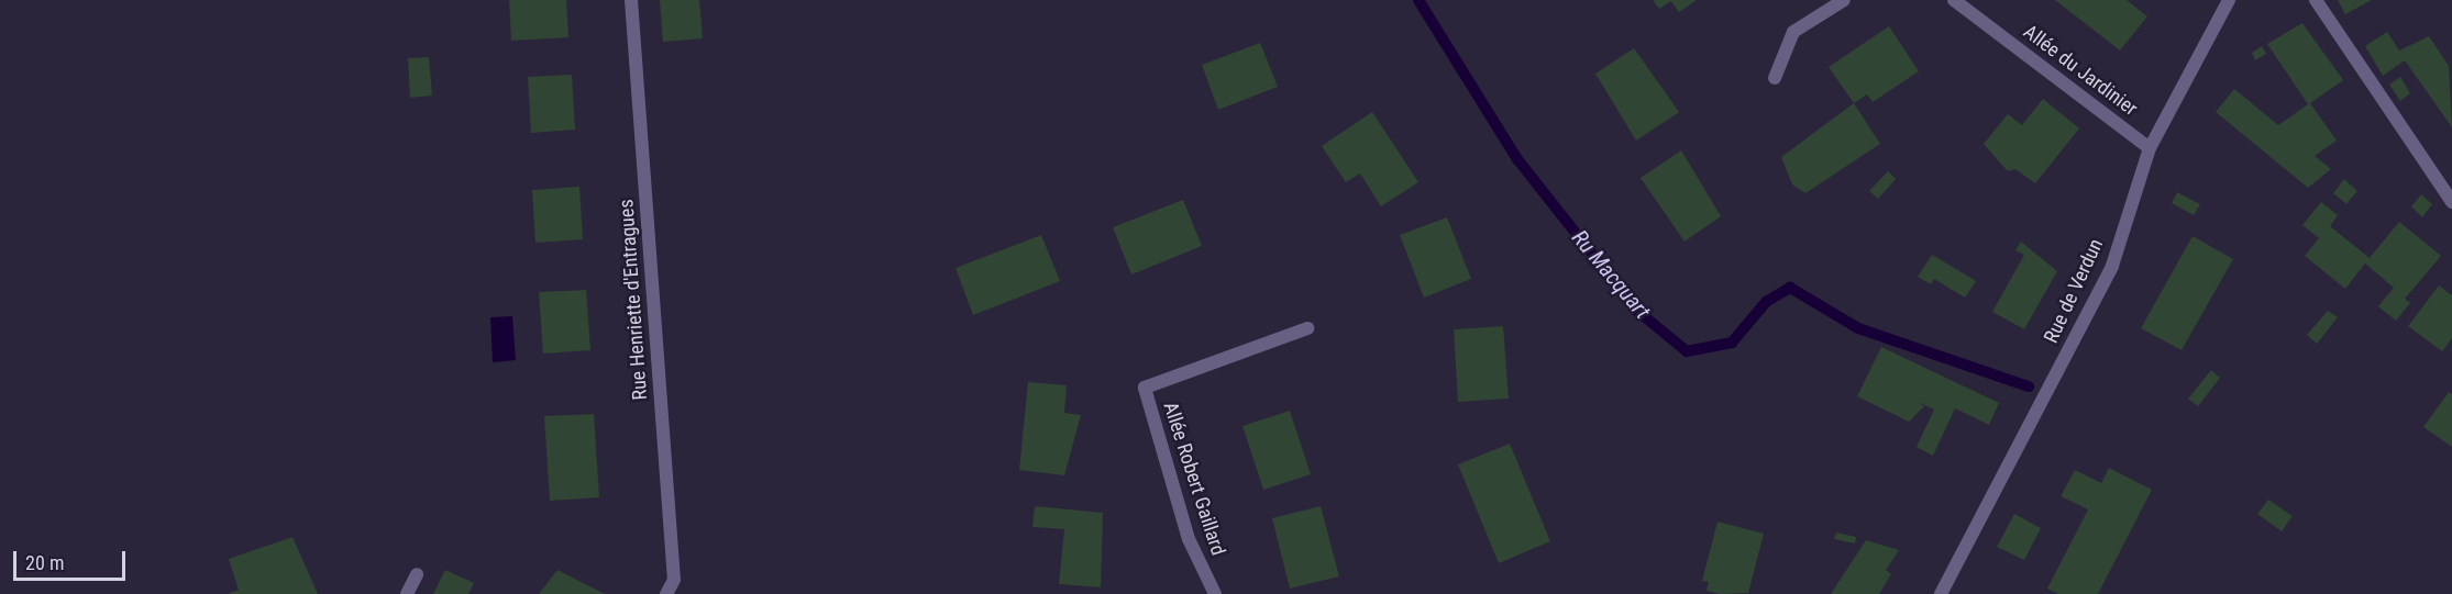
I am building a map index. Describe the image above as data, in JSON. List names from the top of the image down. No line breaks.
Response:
{"streets":{"street":["Allée du Jardinier","Rue de Verdun","Rue Henriette d'Entragues","Allée Robert Gaillard"]},"crossings":[["Allée du Jardinier","Rue de Verdun"]],"water":["Ru Macquart"],"scale_bar":"20 m"}
